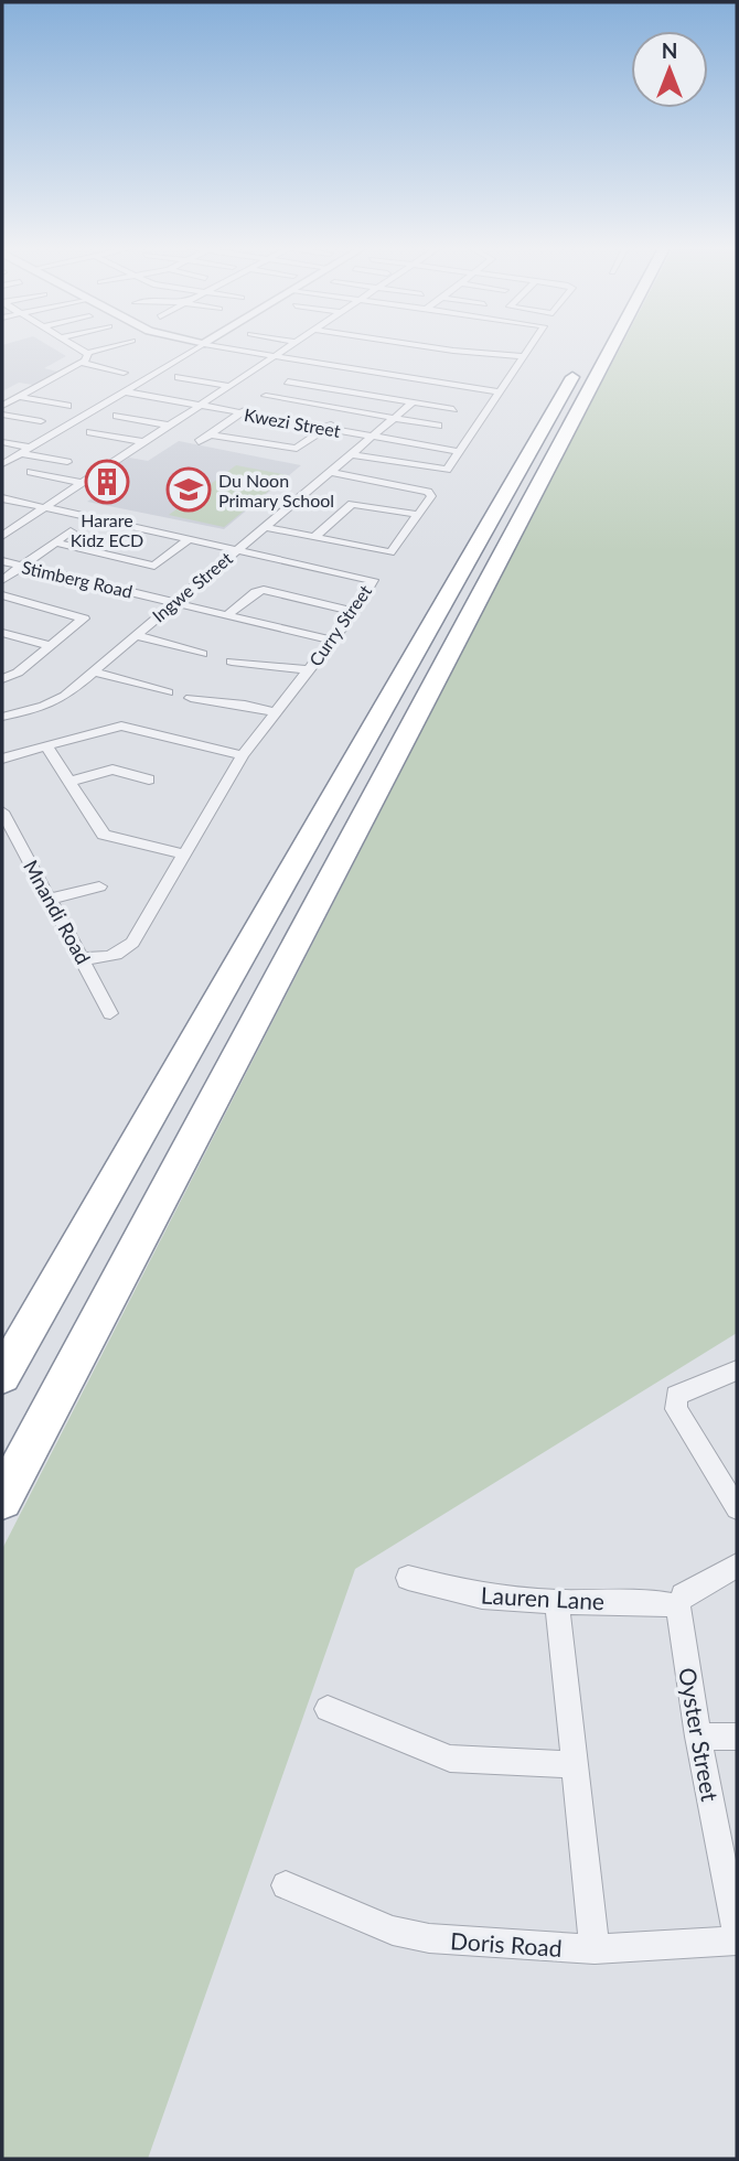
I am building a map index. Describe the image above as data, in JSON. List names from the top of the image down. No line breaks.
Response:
{"streets":{"street":["Kwezi Street","Stimberg Road","Ingwe Street","Curry Street","Mnandi Road","Lauren Lane","Oyster Street","Doris Road"]},"crossings":[["Kwezi Street","Ingwe Street"],["Stimberg Road","Ingwe Street"],["Stimberg Road","Curry Street"],["Ingwe Street","Curry Street"],["Curry Street","Mnandi Road"],["Lauren Lane","Oyster Street"],["Oyster Street","Doris Road"]],"places":{"building":["Harare Kidz ECD"],"school or university":["Du Noon Primary School"]},"north":"top"}
